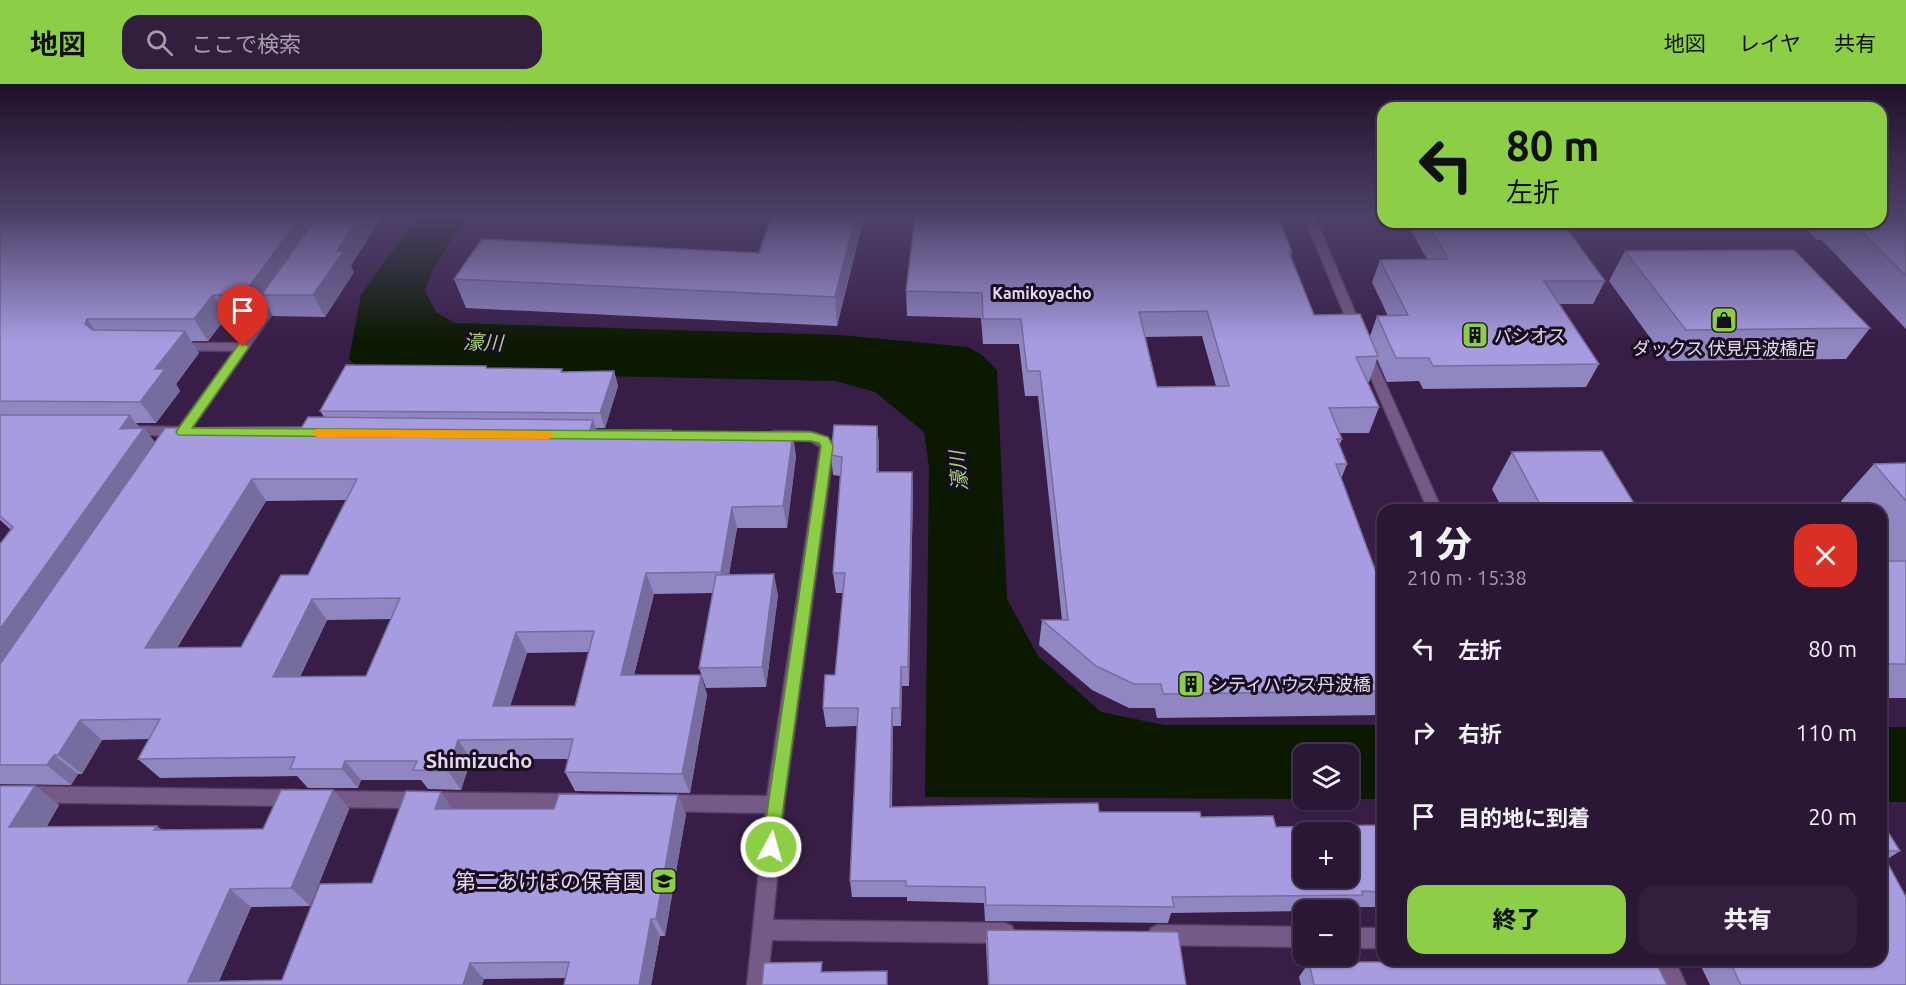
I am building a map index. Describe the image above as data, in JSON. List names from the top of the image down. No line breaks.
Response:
{"districts":["Kamikoyacho","Shimizucho"],"water":["濠川"],"places":{"shop":["ダックス 伏見丹波橋店"],"building":["パシオス","シティハウス丹波橋"],"school or university":["第二あけぼの保育園"]},"page":{"header":"地図","search":"ここで検索","nav":["地図","レイヤ","共有"],"turn":["80 m","左折"],"heading":["1 分","210 m · 15:38"],"list":[{"name":"左折","value":"80 m"},{"name":"右折","value":"110 m"},{"name":"目的地に到着","value":"20 m"}],"map_buttons":["+","−"],"buttons":["終了","共有"]}}
